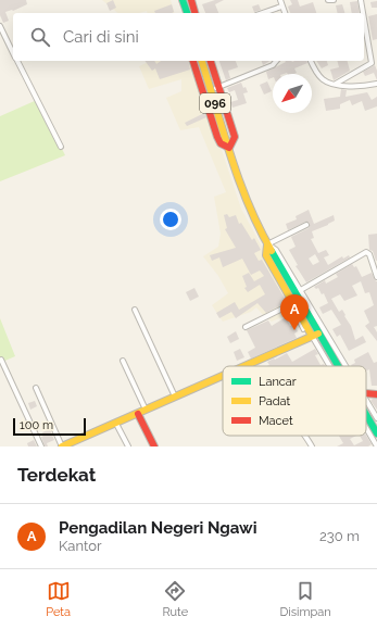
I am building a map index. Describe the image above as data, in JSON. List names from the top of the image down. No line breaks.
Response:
{"streets":{"street":["096"]},"legend":["Lancar","Padat","Macet"],"scale_bar":"100 m","north":"bottom left","page":{"search":"Cari di sini","pins":"A","scale":"100 m","heading":"Terdekat","list":[{"mark":"A","name":"Pengadilan Negeri Ngawi","note":"Kantor","value":"230 m"}],"nav":["Peta","Rute","Disimpan"]}}
